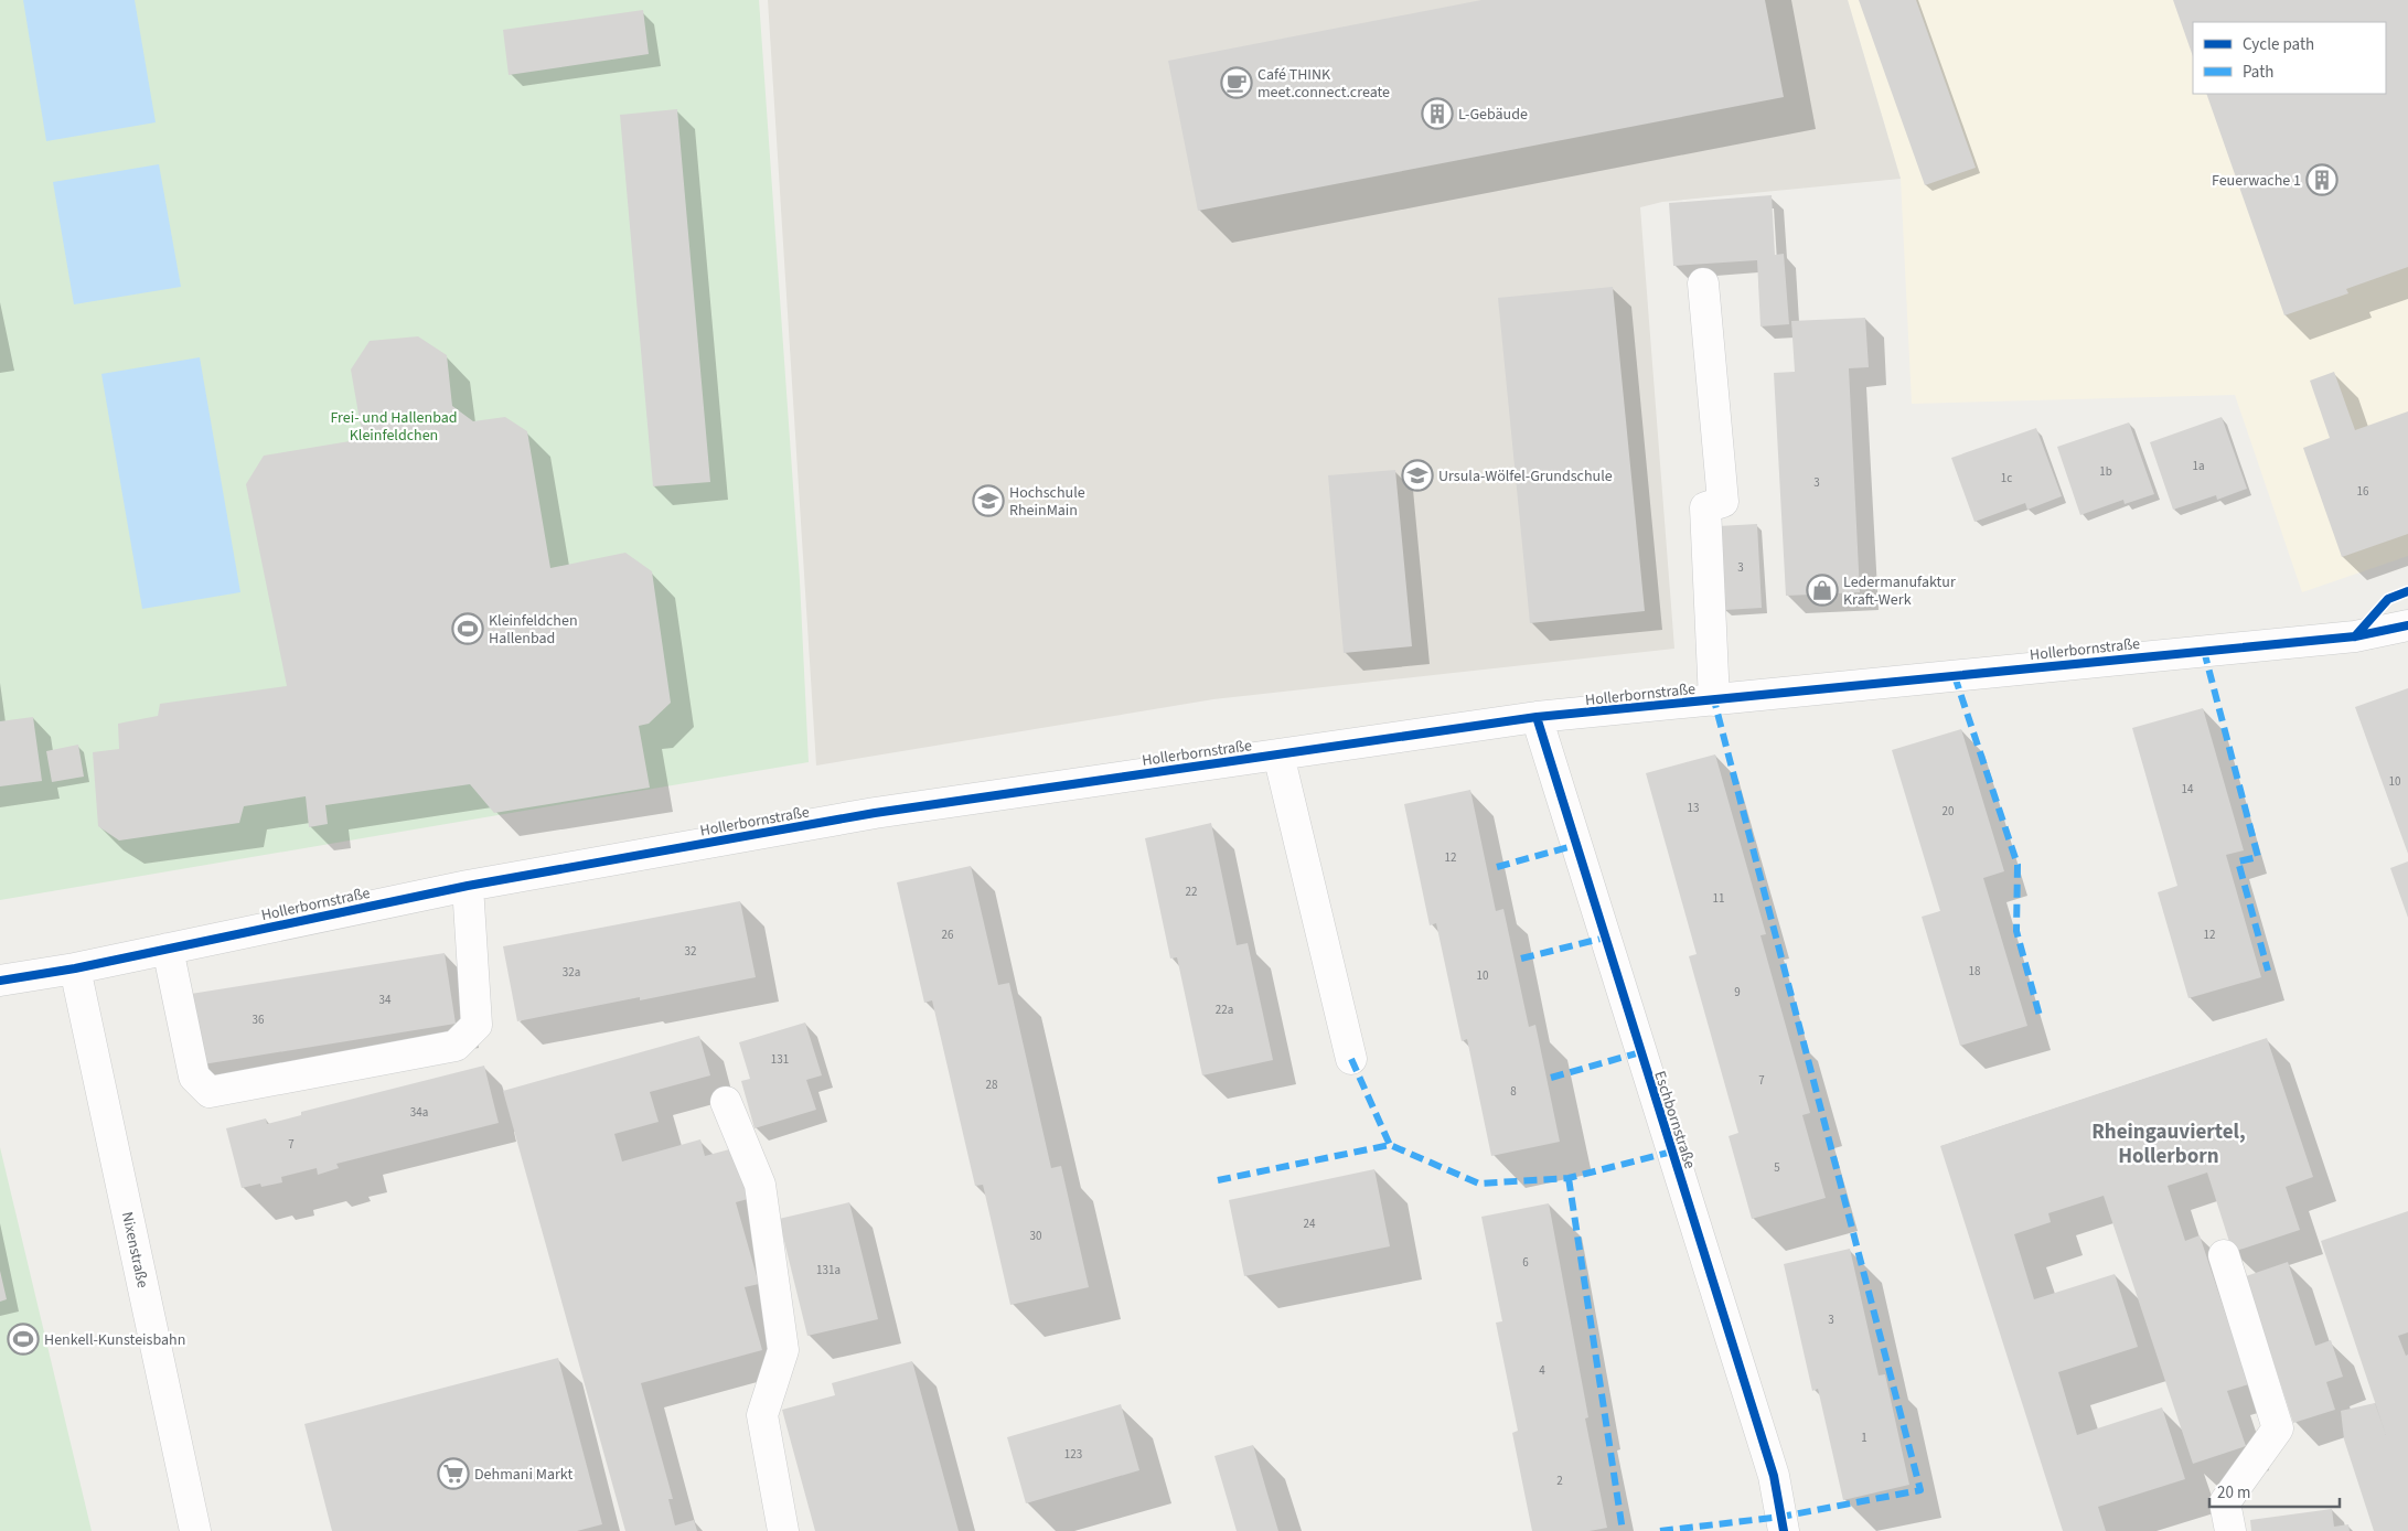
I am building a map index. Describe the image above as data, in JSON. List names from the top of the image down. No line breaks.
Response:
{"streets":{"street":["Hollerbornstraße","Eschbornstraße","Nixenstraße"]},"crossings":[["Hollerbornstraße","Eschbornstraße"],["Hollerbornstraße","Nixenstraße"]],"districts":["Rheingauviertel, Hollerborn"],"parks":["Frei- und Hallenbad Kleinfeldchen"],"places":{"cafe":["Café THINK meet.connect.create"],"building":["L-Gebäude","Feuerwache 1"],"school or university":["Ursula-Wölfel-Grundschule","Hochschule RheinMain"],"shop":["Ledermanufaktur Kraft-Werk"],"sports":["Kleinfeldchen Hallenbad","Henkell-Kunsteisbahn"],"supermarket":["Dehmani Markt"]},"house_numbers":["1a","1b","1c","3","16","3","10","14","13","20","12","22","11","26","12","32","18","32a","10","9","34","22a","36","131","7","28","8","34a","7","5","24","30","6","131a","3","4","1","123","2"],"legend":["Cycle path","Path"],"scale_bar":"20 m"}
